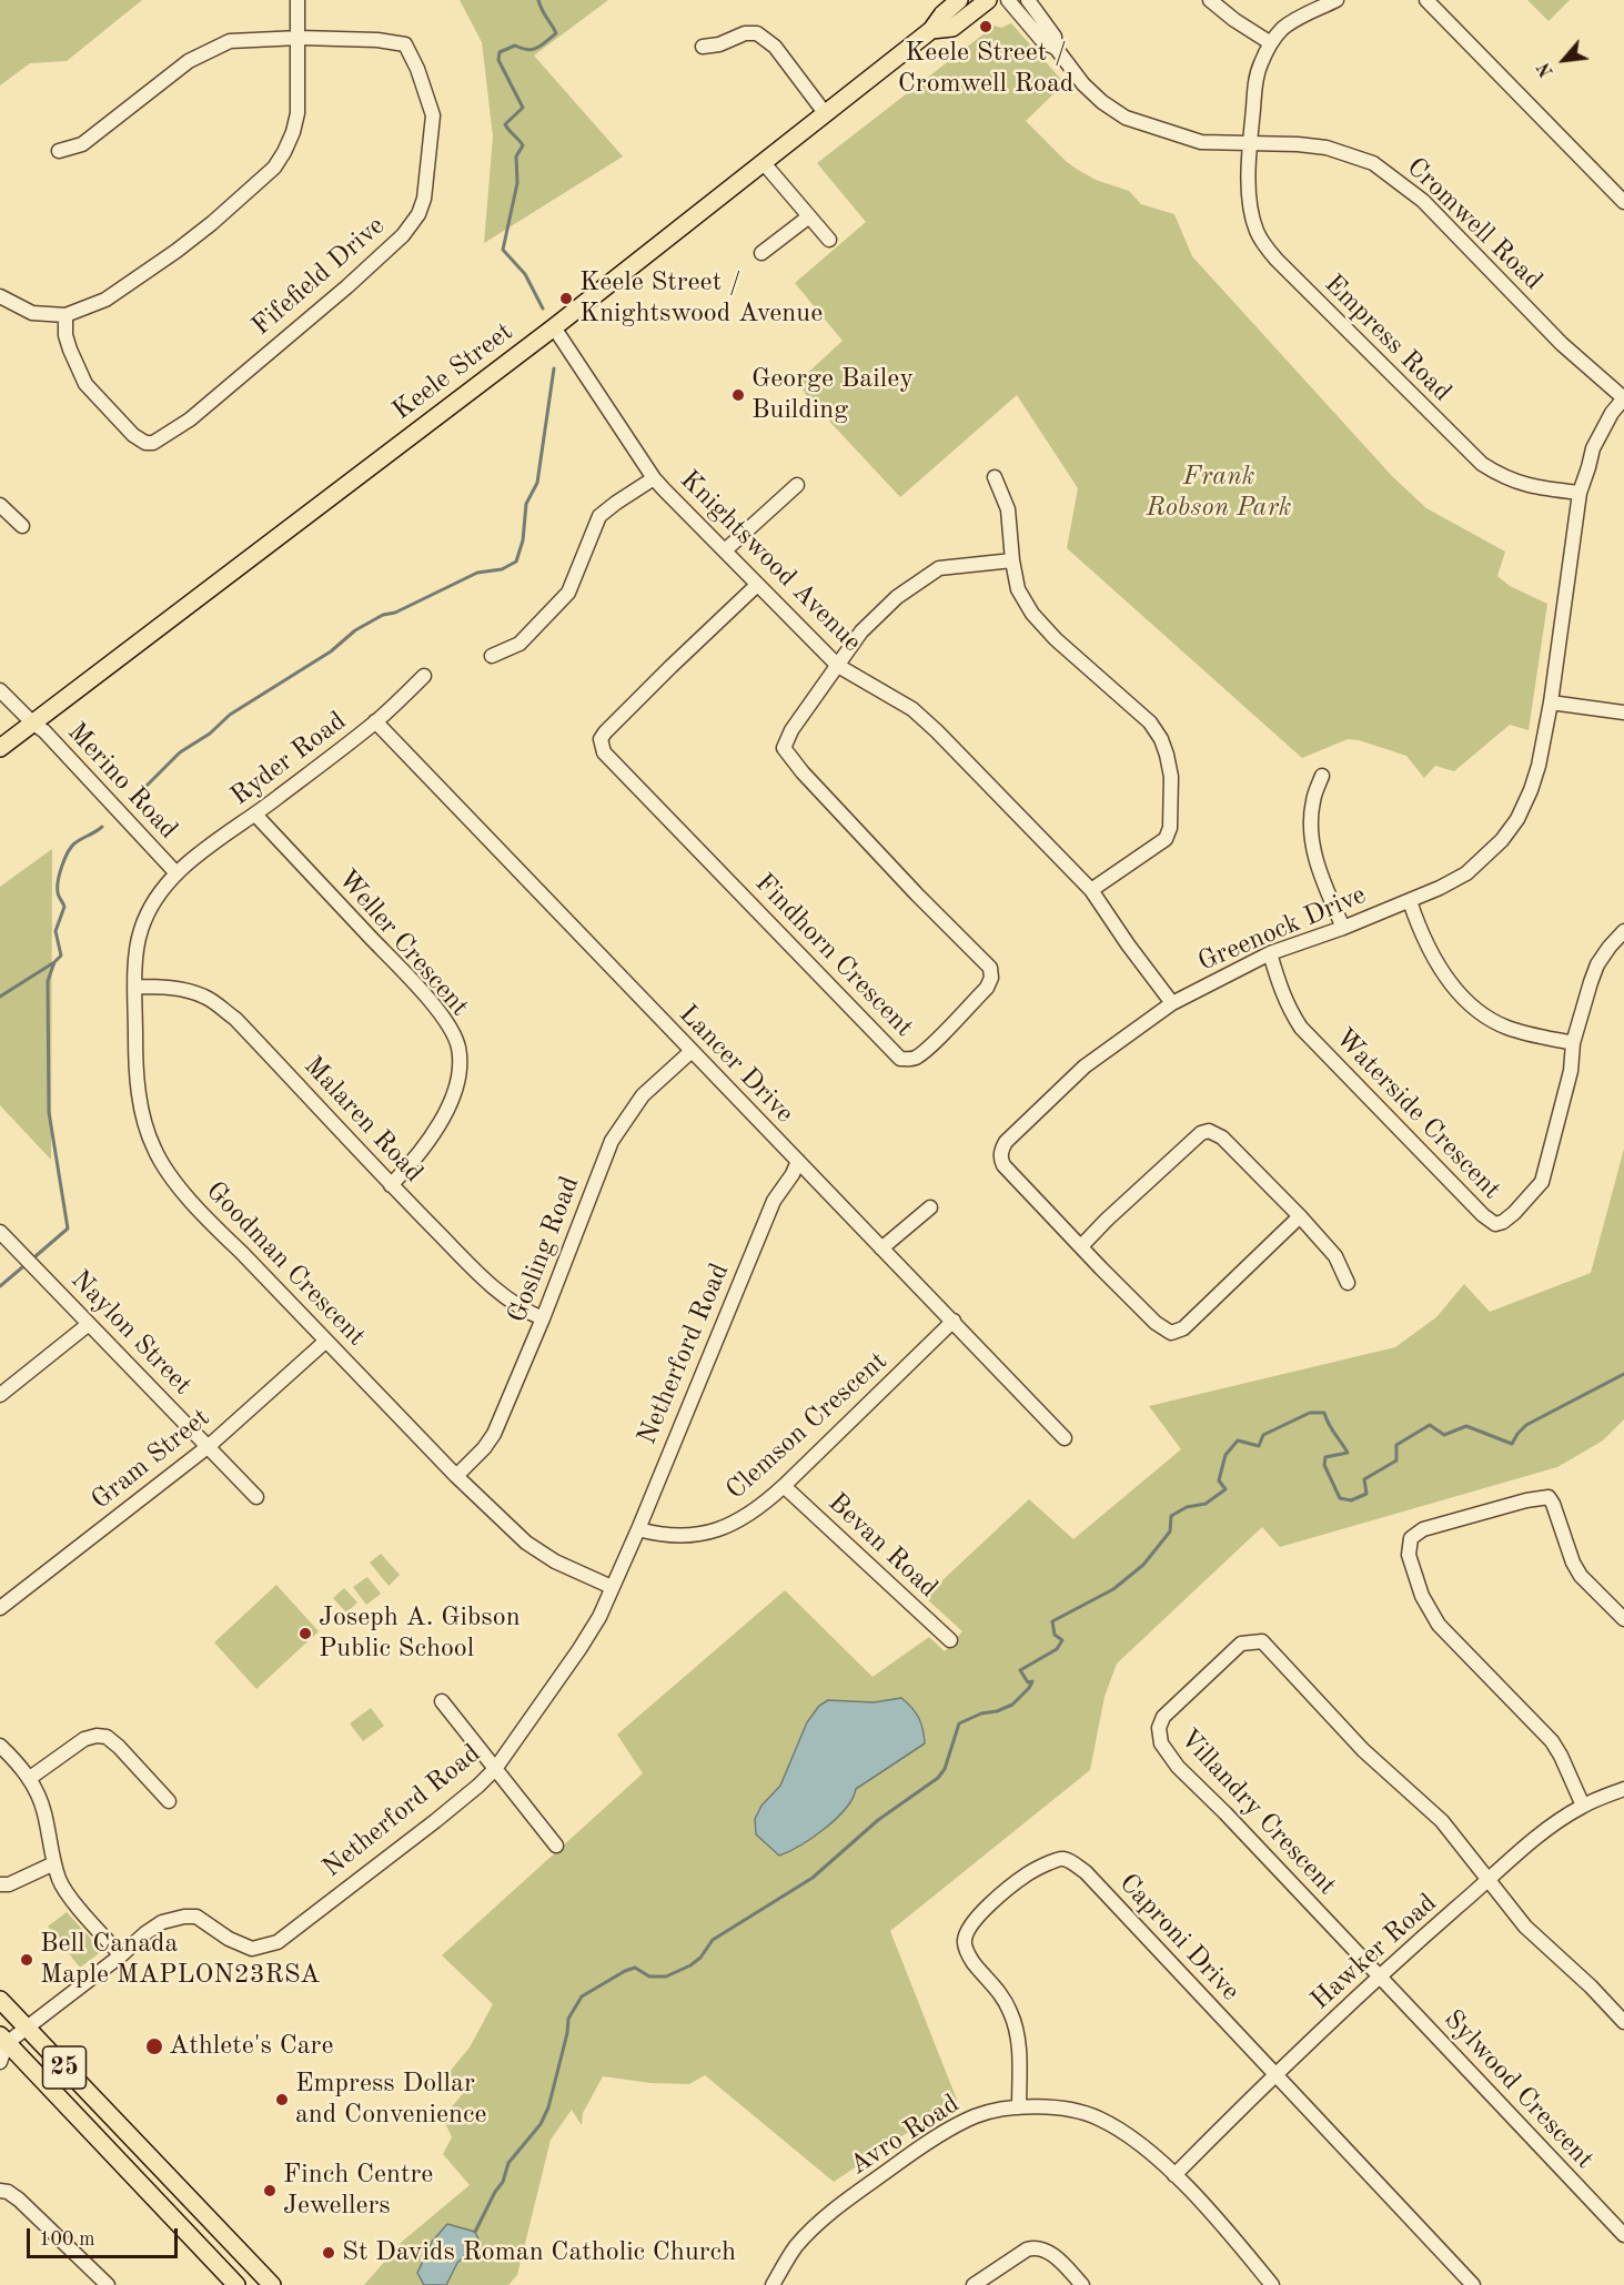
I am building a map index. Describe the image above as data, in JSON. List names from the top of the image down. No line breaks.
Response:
{"streets":{"main road":["Keele Street","25"],"street":["Cromwell Road","Fifefield Drive","Empress Road","Knightswood Avenue","Ryder Road","Merino Road","Greenock Drive","Weller Crescent","Findhorn Crescent","Lancer Drive","Waterside Crescent","Malaren Road","Gosling Road","Goodman Crescent","Naylon Street","Netherford Road","Clemson Crescent","Gram Street","Bevan Road","Villandry Crescent","Caproni Drive","Hawker Road","Sylwood Crescent","Avro Road"]},"crossings":[["Cromwell Road","Empress Road"],["Cromwell Road","Greenock Drive"],["Empress Road","Greenock Drive"],["Keele Street","Knightswood Avenue"],["Keele Street","Merino Road"],["Knightswood Avenue","Greenock Drive"],["Knightswood Avenue","Findhorn Crescent"],["Ryder Road","Merino Road"],["Ryder Road","Weller Crescent"],["Ryder Road","Lancer Drive"],["Ryder Road","Goodman Crescent"],["Merino Road","Goodman Crescent"],["Greenock Drive","Waterside Crescent"],["Weller Crescent","Malaren Road"],["Lancer Drive","Gosling Road"],["Lancer Drive","Netherford Road"],["Lancer Drive","Clemson Crescent"],["Malaren Road","Gosling Road"],["Malaren Road","Goodman Crescent"],["Gosling Road","Goodman Crescent"],["Goodman Crescent","Netherford Road"],["Goodman Crescent","Gram Street"],["Naylon Street","Gram Street"],["Netherford Road","Clemson Crescent"],["Netherford Road","25"],["Clemson Crescent","Bevan Road"],["Villandry Crescent","Hawker Road"],["Villandry Crescent","Sylwood Crescent"],["Caproni Drive","Hawker Road"],["Caproni Drive","Avro Road"],["Hawker Road","Sylwood Crescent"],["Hawker Road","Avro Road"]],"parks":["Frank Robson Park"],"places":["Keele Street / Cromwell Road","Keele Street / Knightswood Avenue","George Bailey Building","Joseph A. Gibson Public School","Bell Canada Maple MAPLON23RSA","Athlete's Care","Empress Dollar and Convenience","Finch Centre Jewellers","St Davids Roman Catholic Church"],"scale_bar":"100 m","north":"bottom left"}
